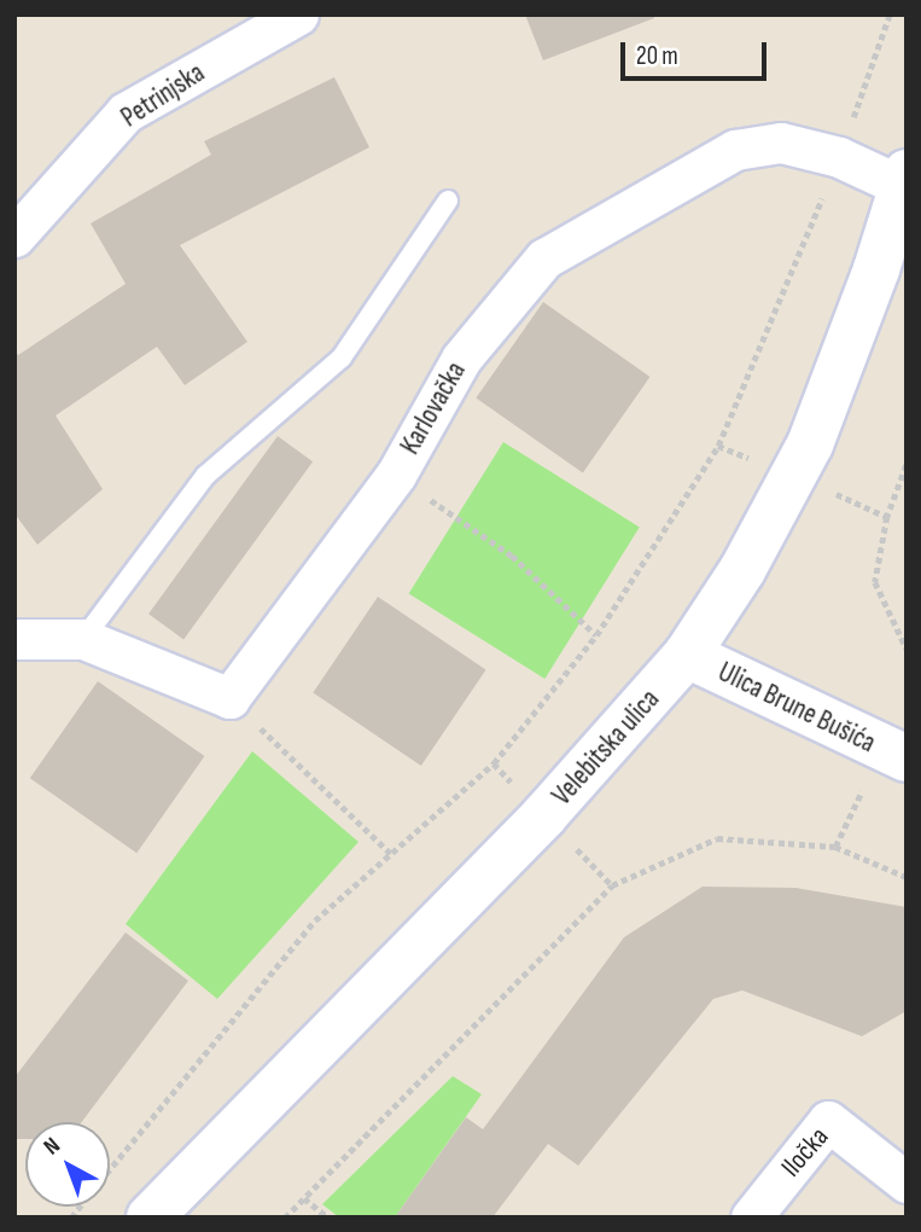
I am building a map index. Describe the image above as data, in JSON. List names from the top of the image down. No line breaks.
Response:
{"streets":{"street":["Petrinjska","Karlovačka","Ulica Brune Bušića","Velebitska ulica","Iločka"]},"crossings":[["Karlovačka","Velebitska ulica"],["Ulica Brune Bušića","Velebitska ulica"]],"scale_bar":"20 m","north":"top left"}
